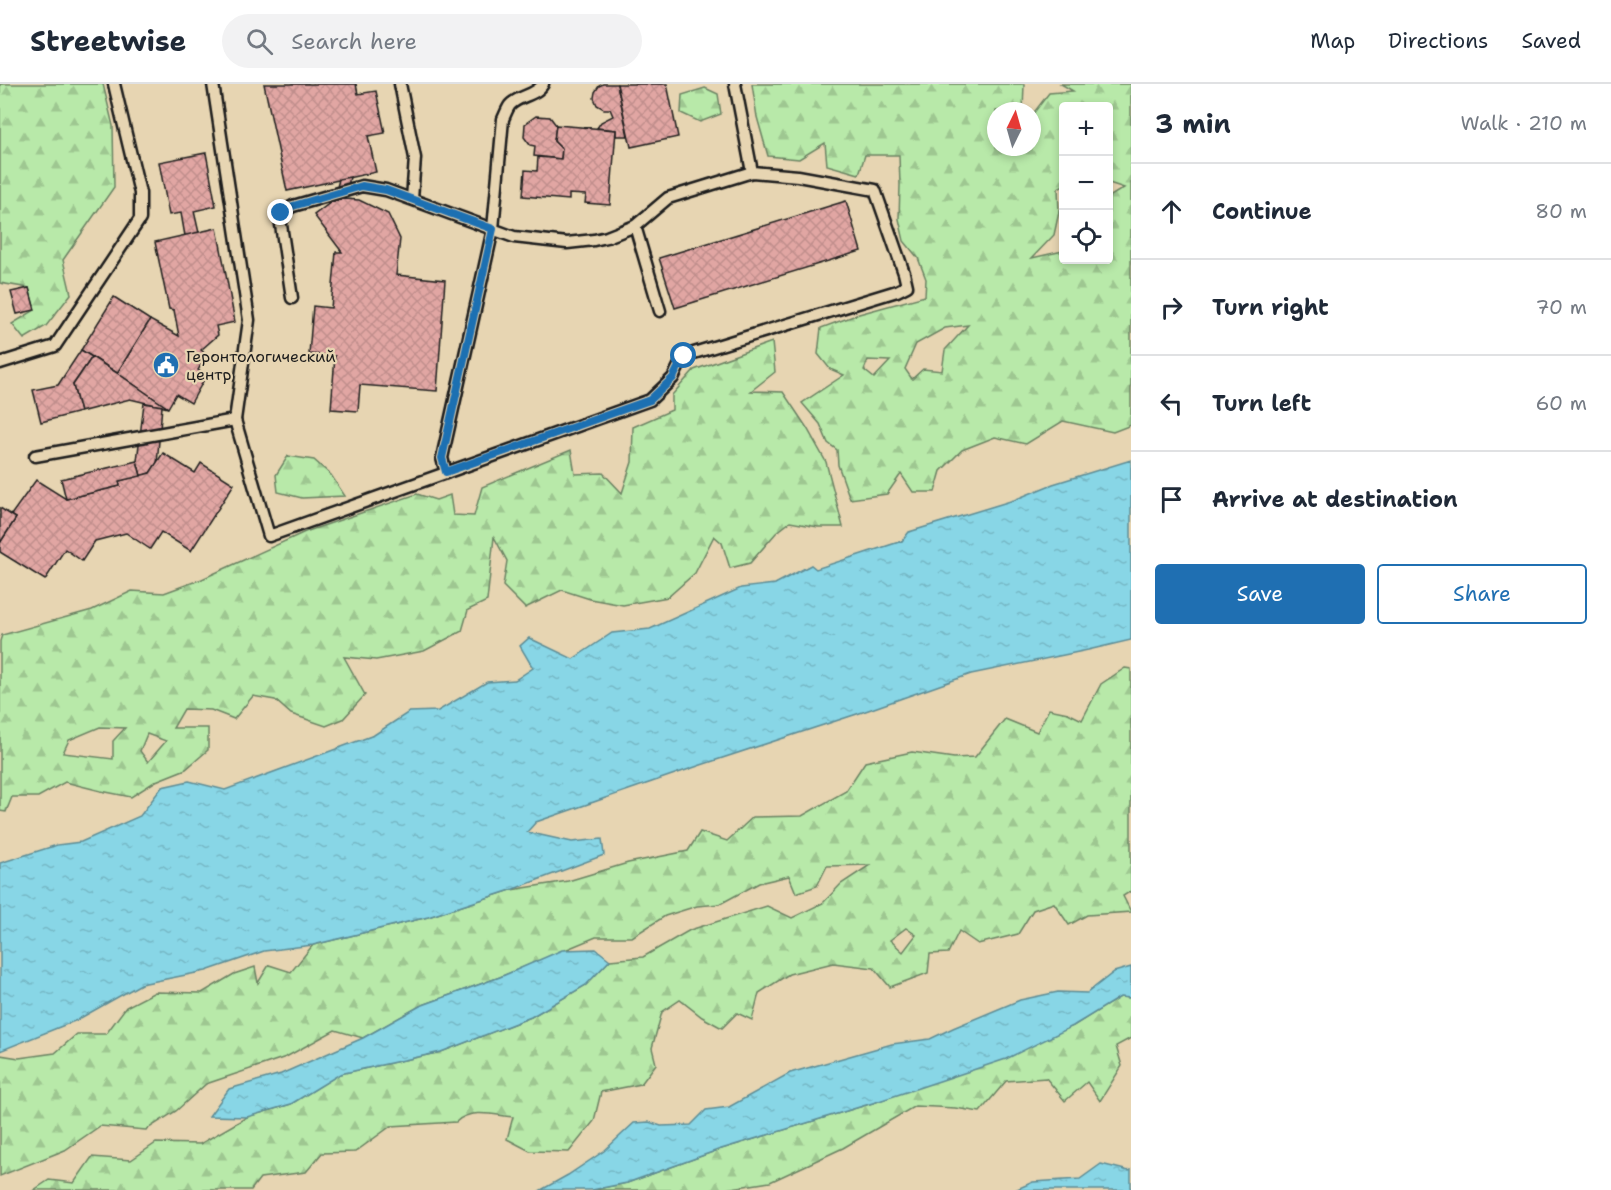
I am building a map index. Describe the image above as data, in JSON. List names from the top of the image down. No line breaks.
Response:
{"places":{"public building":["Геронтологический центр"]},"north":"top","page":{"header":"Streetwise","search":"Search here","nav":["Map","Directions","Saved"],"heading":["3 min","Walk · 210 m"],"map_buttons":["+","−"],"list":[["Continue","80 m"],["Turn right","70 m"],["Turn left","60 m"],"Arrive at destination"],"buttons":["Save","Share"]}}
